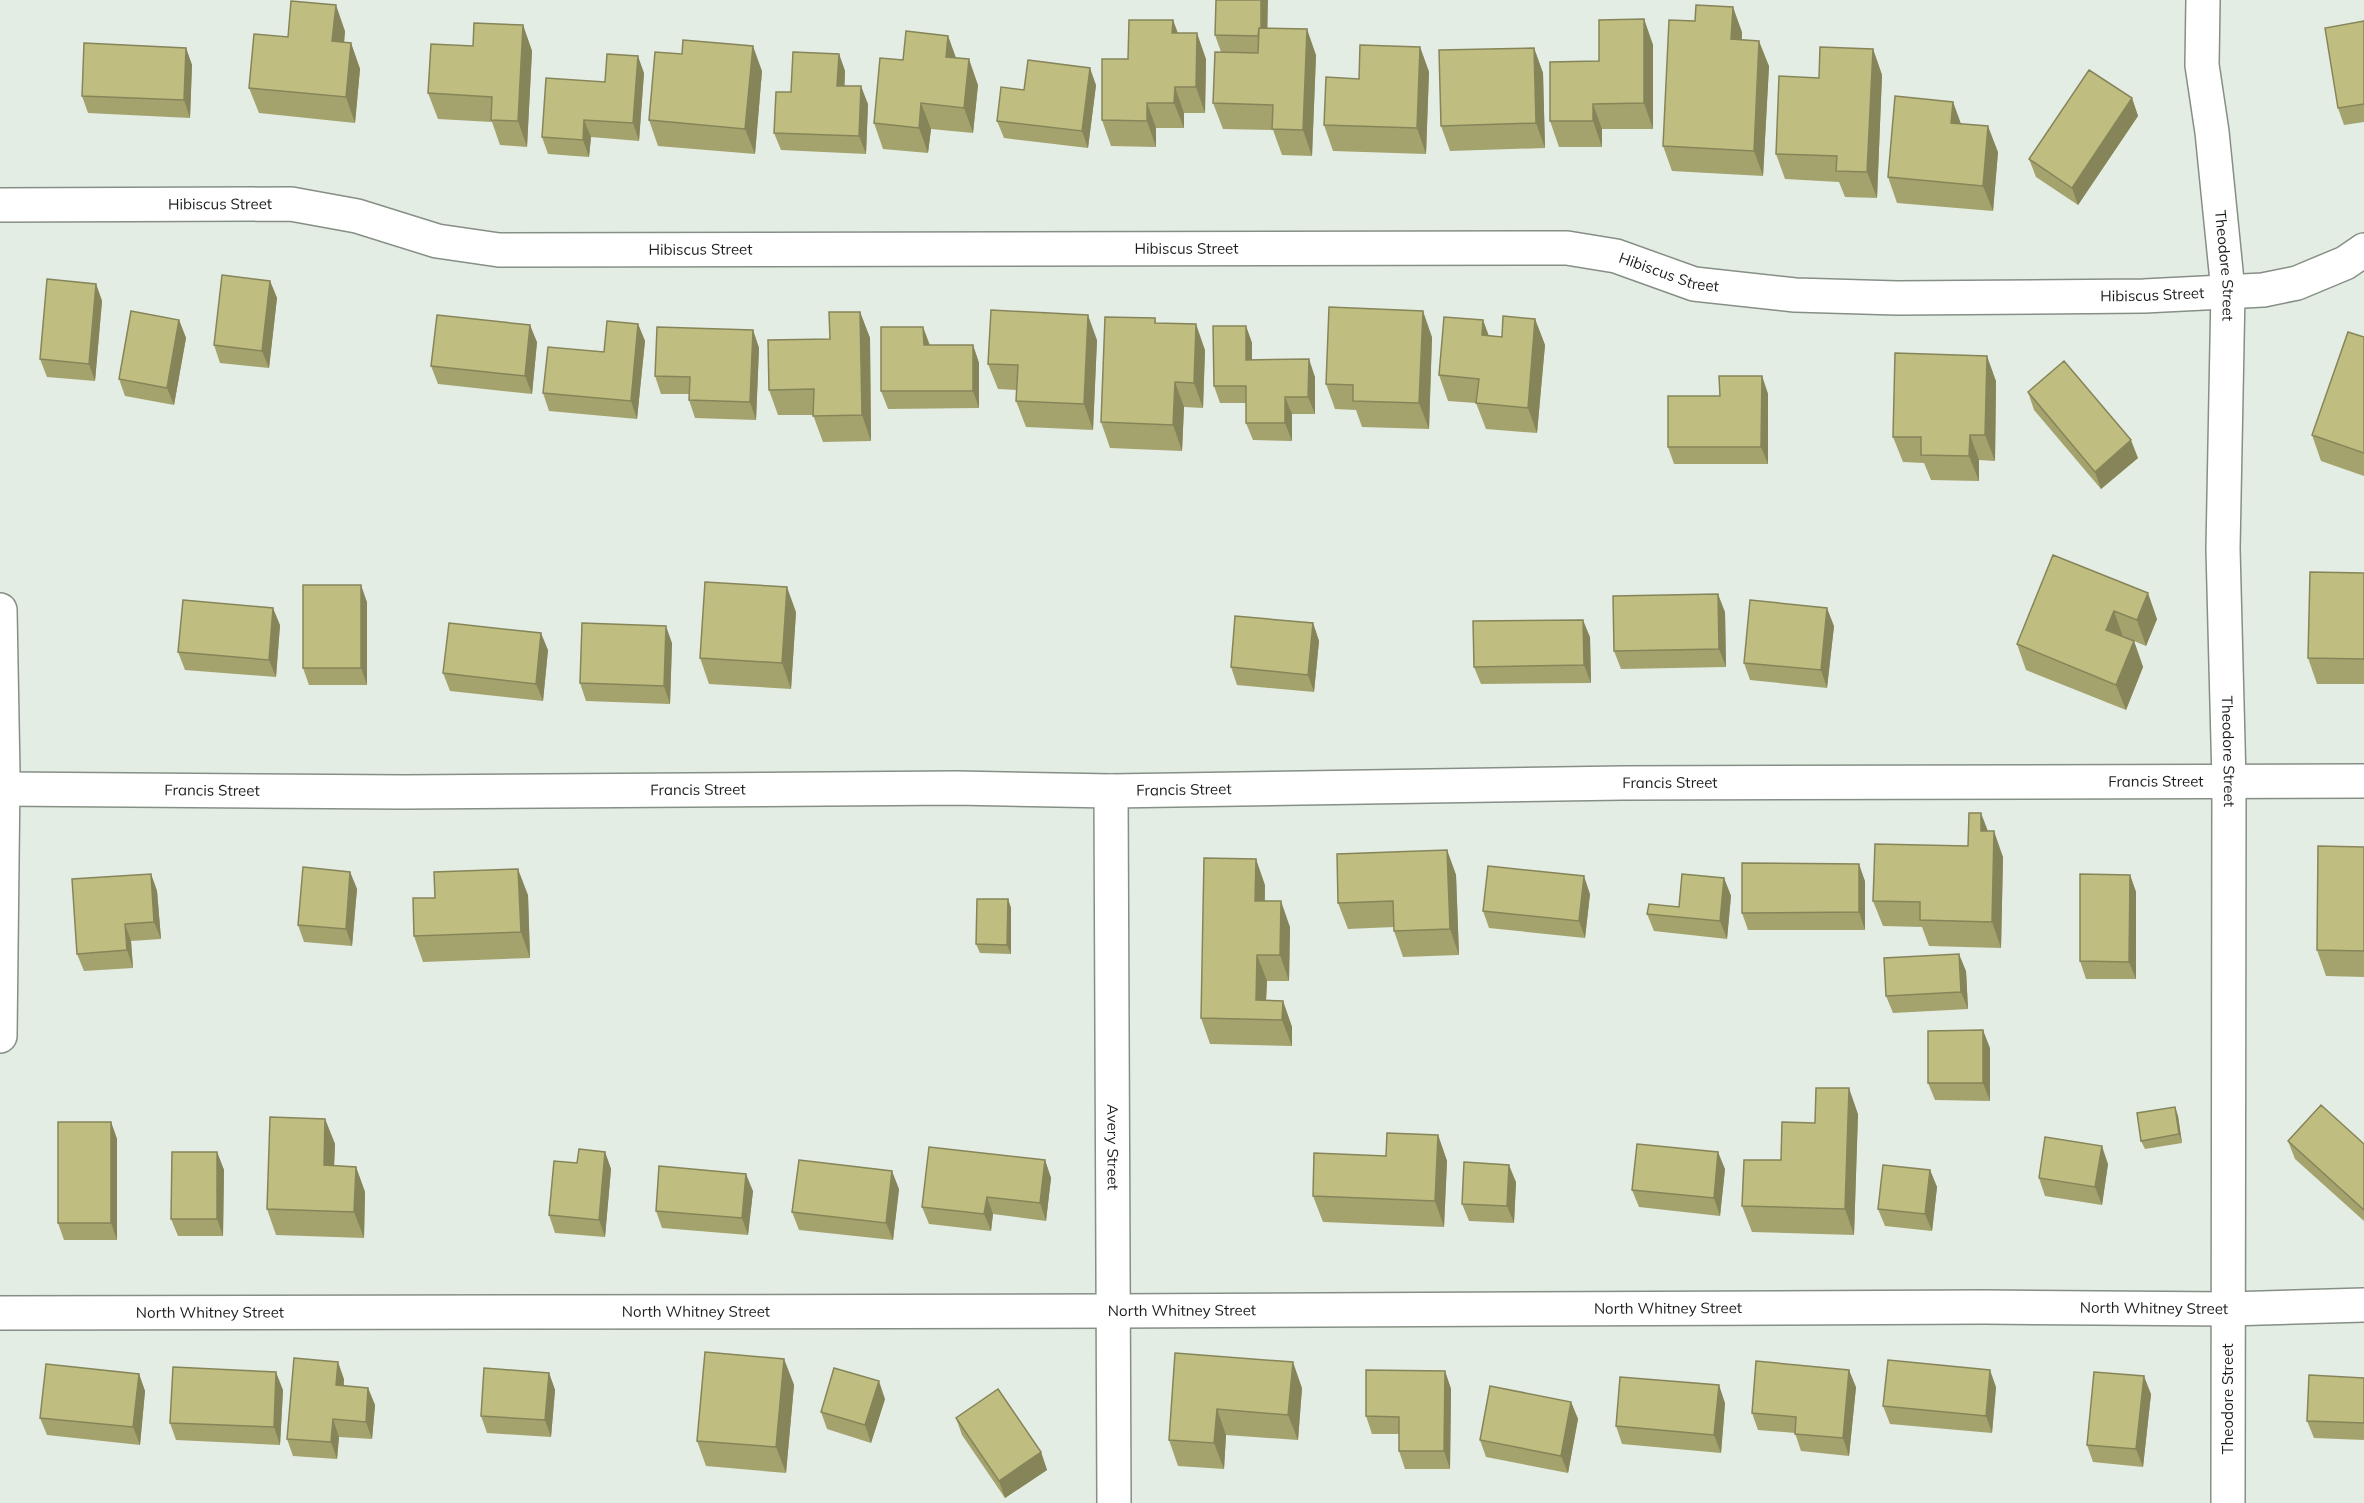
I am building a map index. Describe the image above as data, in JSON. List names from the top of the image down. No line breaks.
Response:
{"streets":{"street":["Hibiscus Street","Theodore Street","Francis Street","Avery Street","North Whitney Street"]},"crossings":[["Hibiscus Street","Theodore Street"],["Theodore Street","Francis Street"],["Theodore Street","North Whitney Street"],["Francis Street","Avery Street"],["Avery Street","North Whitney Street"]]}
